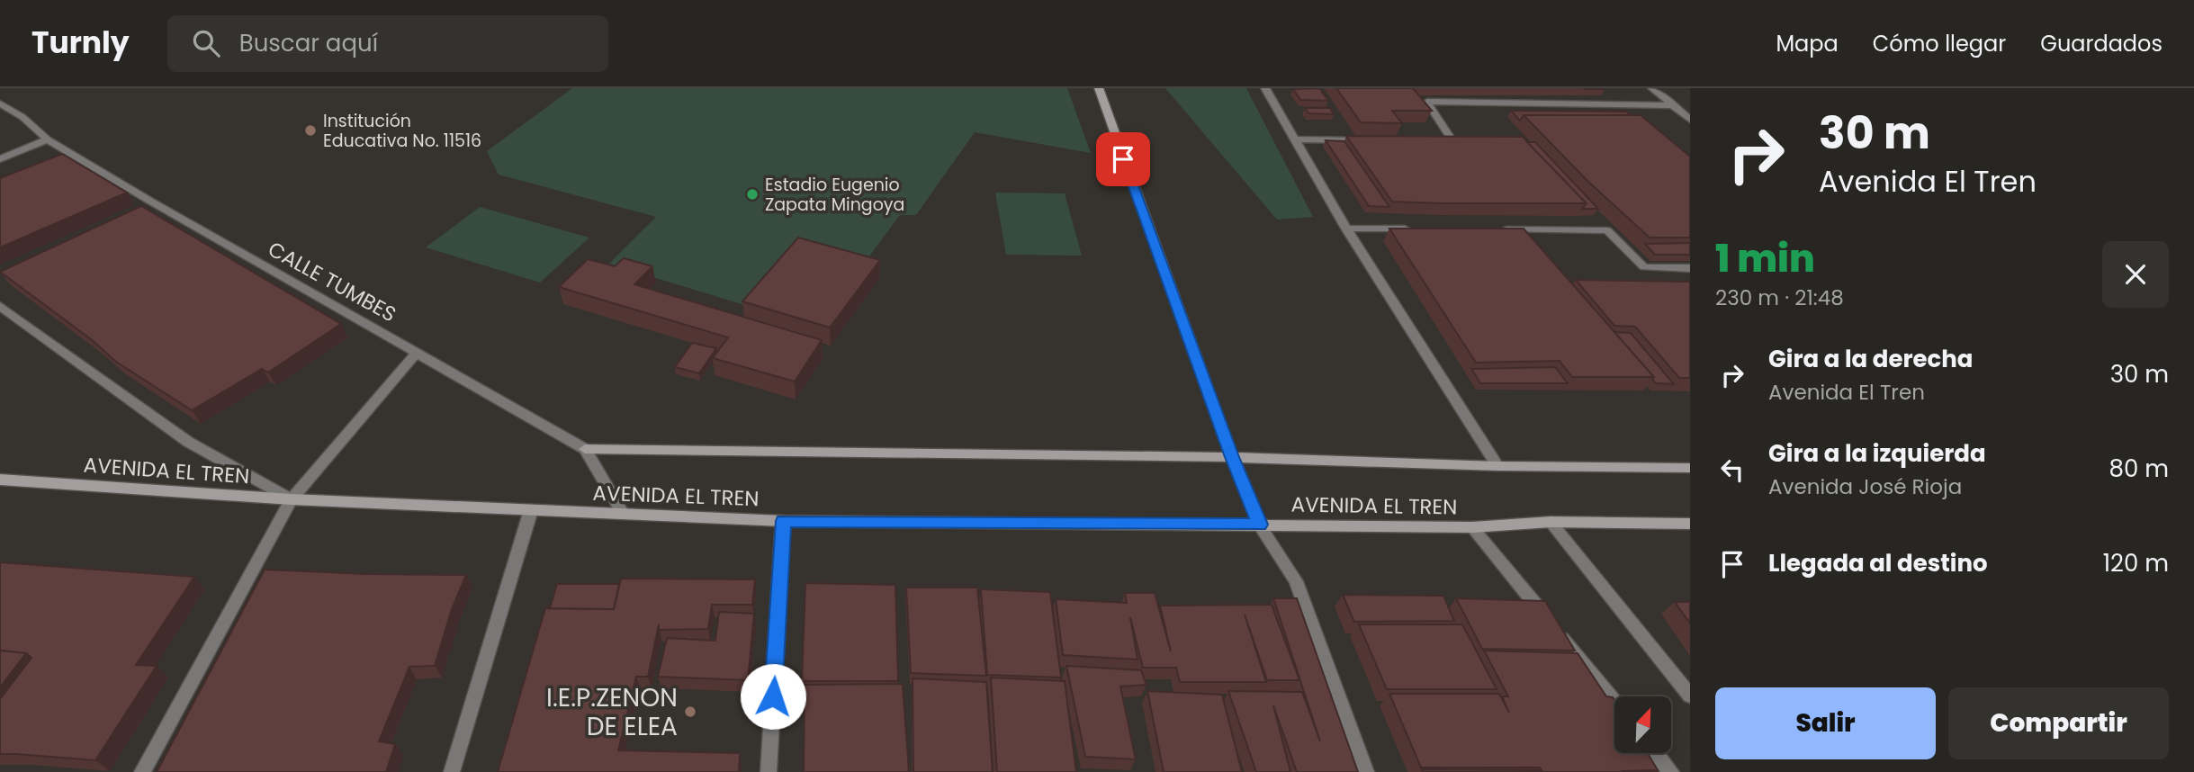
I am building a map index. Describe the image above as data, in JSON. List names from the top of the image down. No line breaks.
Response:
{"streets":{"street":["CALLE TUMBES","AVENIDA EL TREN"]},"crossings":[["CALLE TUMBES","AVENIDA EL TREN"]],"places":["Institución Educativa No. 11516","Estadio Eugenio Zapata Mingoya","I.E.P.ZENON DE ELEA"],"north":"top right","page":{"header":"Turnly","search":"Buscar aquí","nav":["Mapa","Cómo llegar","Guardados"],"turn":["30 m","Avenida El Tren"],"heading":["1 min","230 m · 21:48"],"list":[{"name":"Gira a la derecha","note":"Avenida El Tren","value":"30 m"},{"name":"Gira a la izquierda","note":"Avenida José Rioja","value":"80 m"},{"name":"Llegada al destino","value":"120 m"}],"buttons":["Salir","Compartir"]}}
